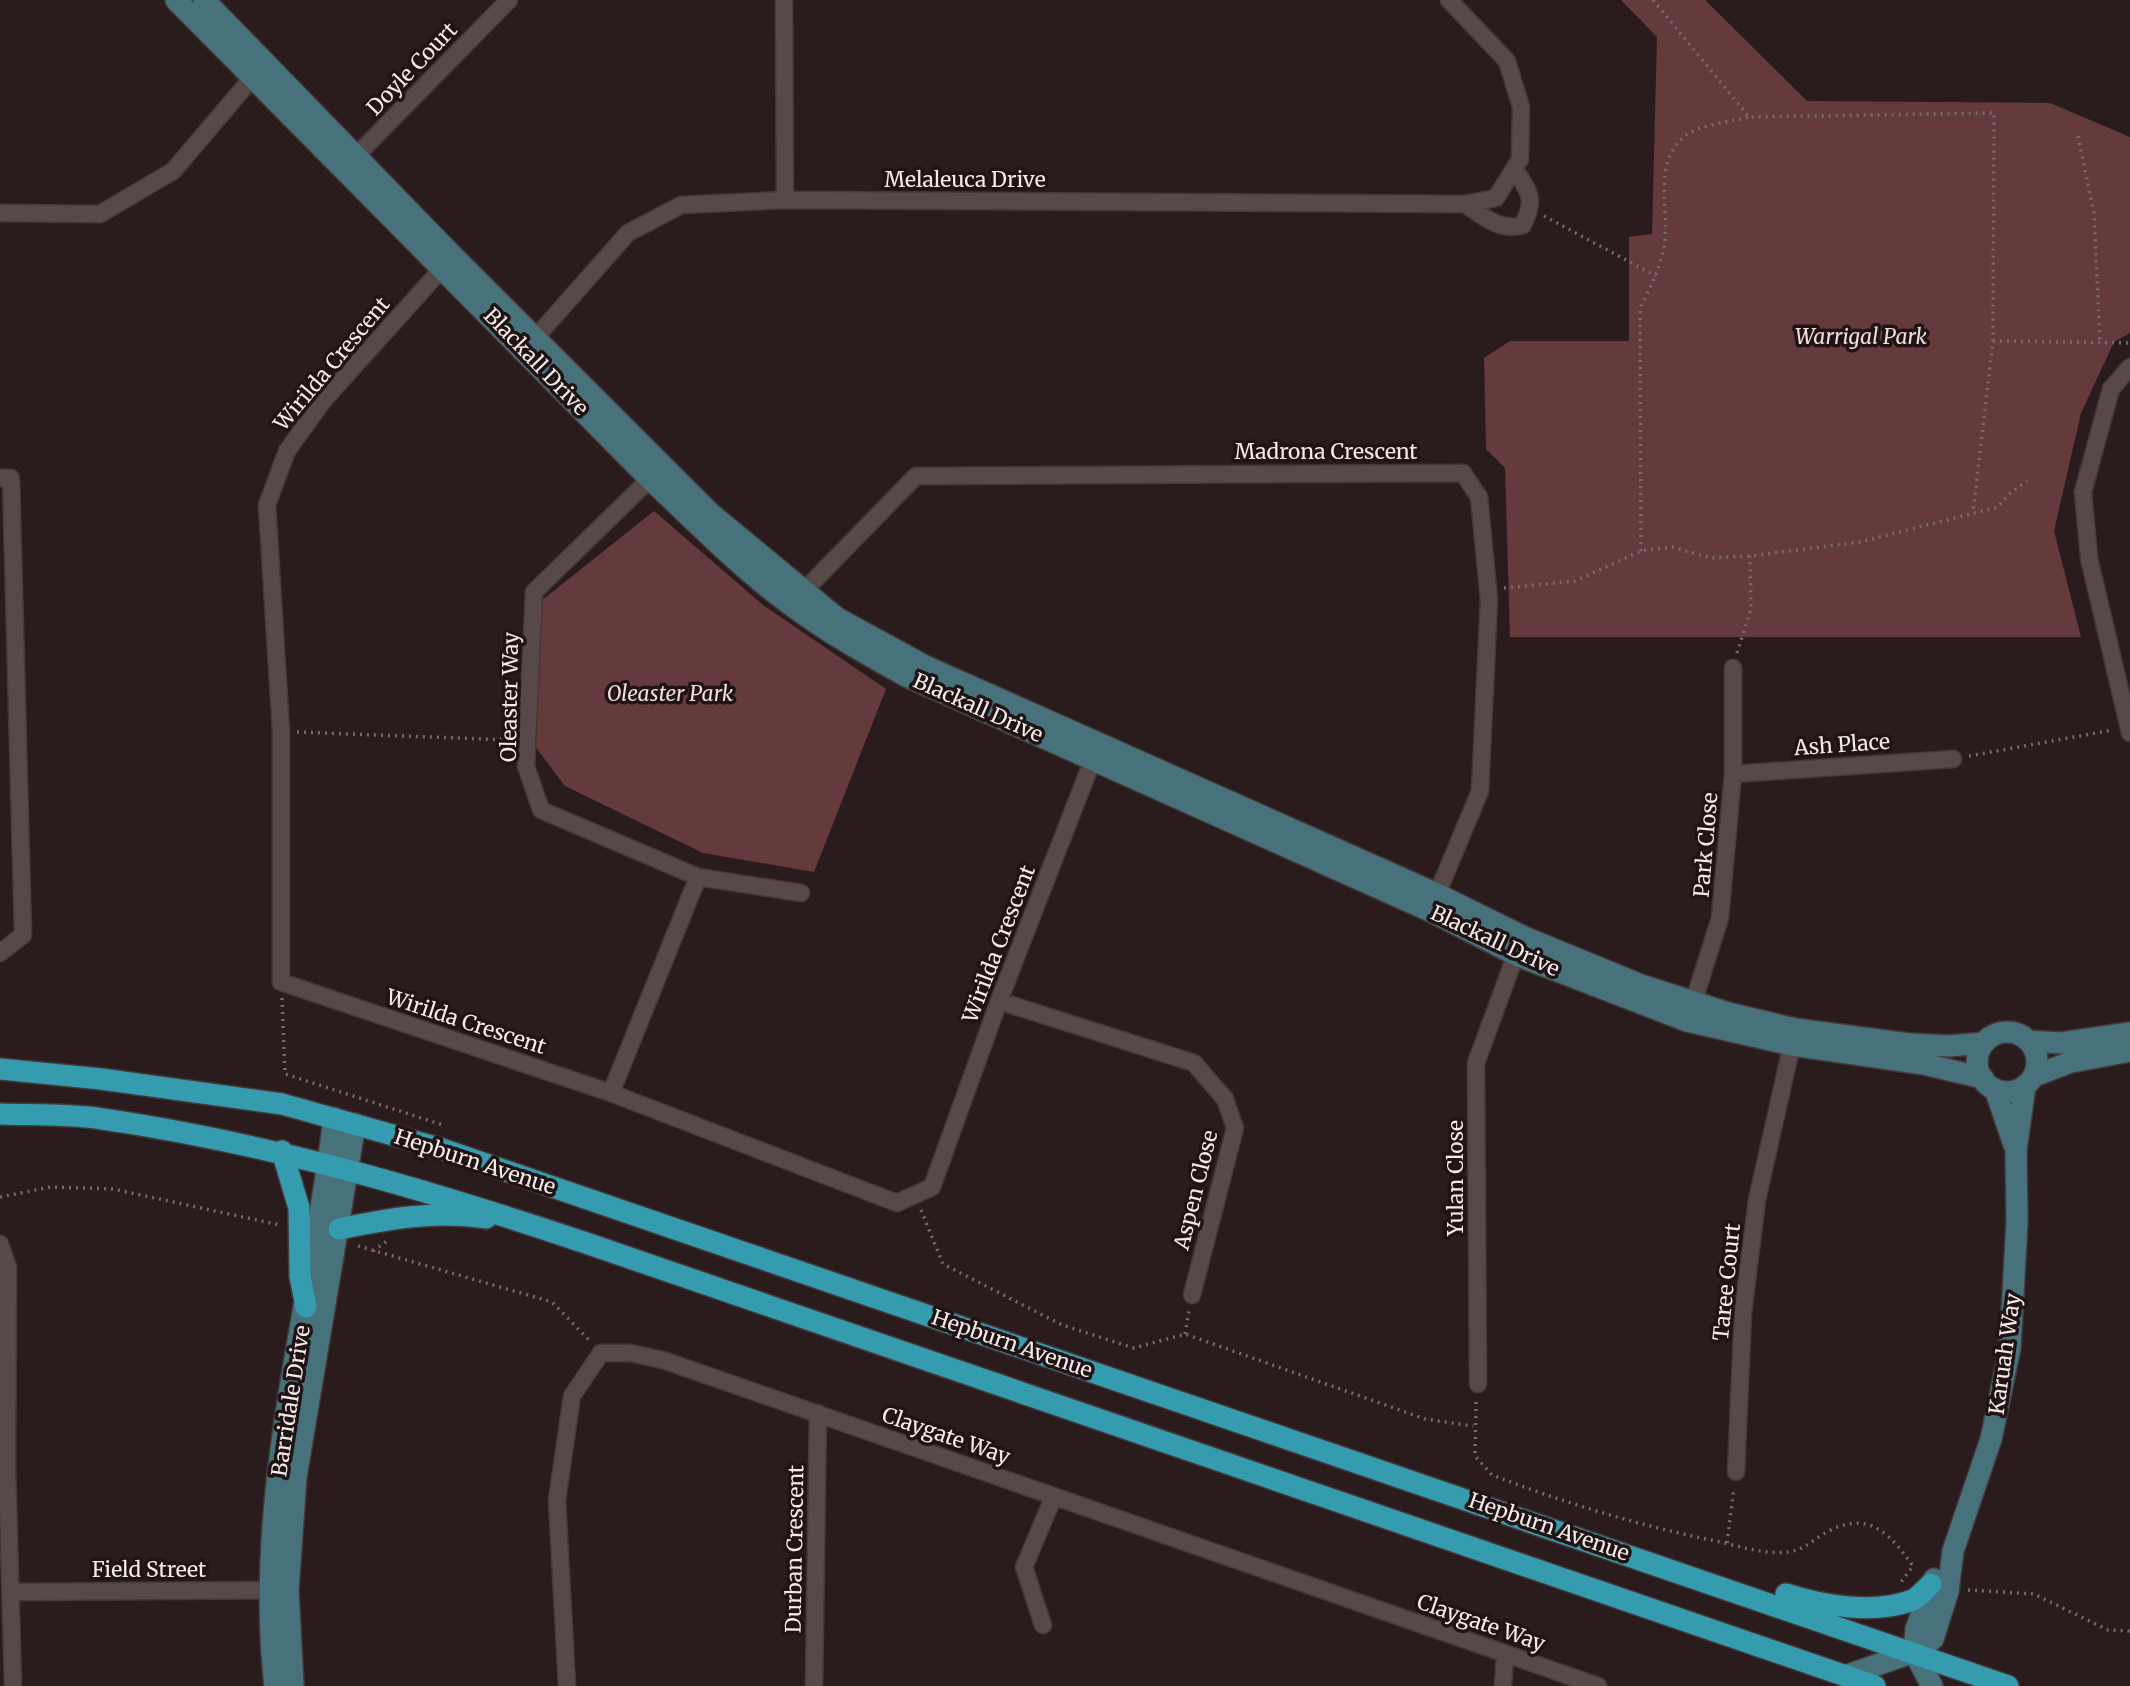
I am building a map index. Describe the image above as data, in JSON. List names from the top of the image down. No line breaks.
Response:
{"streets":{"main road":["Blackall Drive","Hepburn Avenue","Karuah Way","Barridale Drive"],"street":["Doyle Court","Melaleuca Drive","Wirilda Crescent","Madrona Crescent","Oleaster Way","Ash Place","Park Close","Yulan Close","Aspen Close","Taree Court","Claygate Way","Durban Crescent","Field Street"]},"crossings":[["Doyle Court","Blackall Drive"],["Melaleuca Drive","Blackall Drive"],["Blackall Drive","Wirilda Crescent"],["Blackall Drive","Madrona Crescent"],["Blackall Drive","Oleaster Way"],["Blackall Drive","Park Close"],["Blackall Drive","Yulan Close"],["Blackall Drive","Taree Court"],["Blackall Drive","Karuah Way"],["Wirilda Crescent","Aspen Close"],["Ash Place","Park Close"],["Hepburn Avenue","Karuah Way"],["Hepburn Avenue","Barridale Drive"],["Barridale Drive","Field Street"],["Claygate Way","Durban Crescent"]],"parks":["Warrigal Park","Oleaster Park"]}
